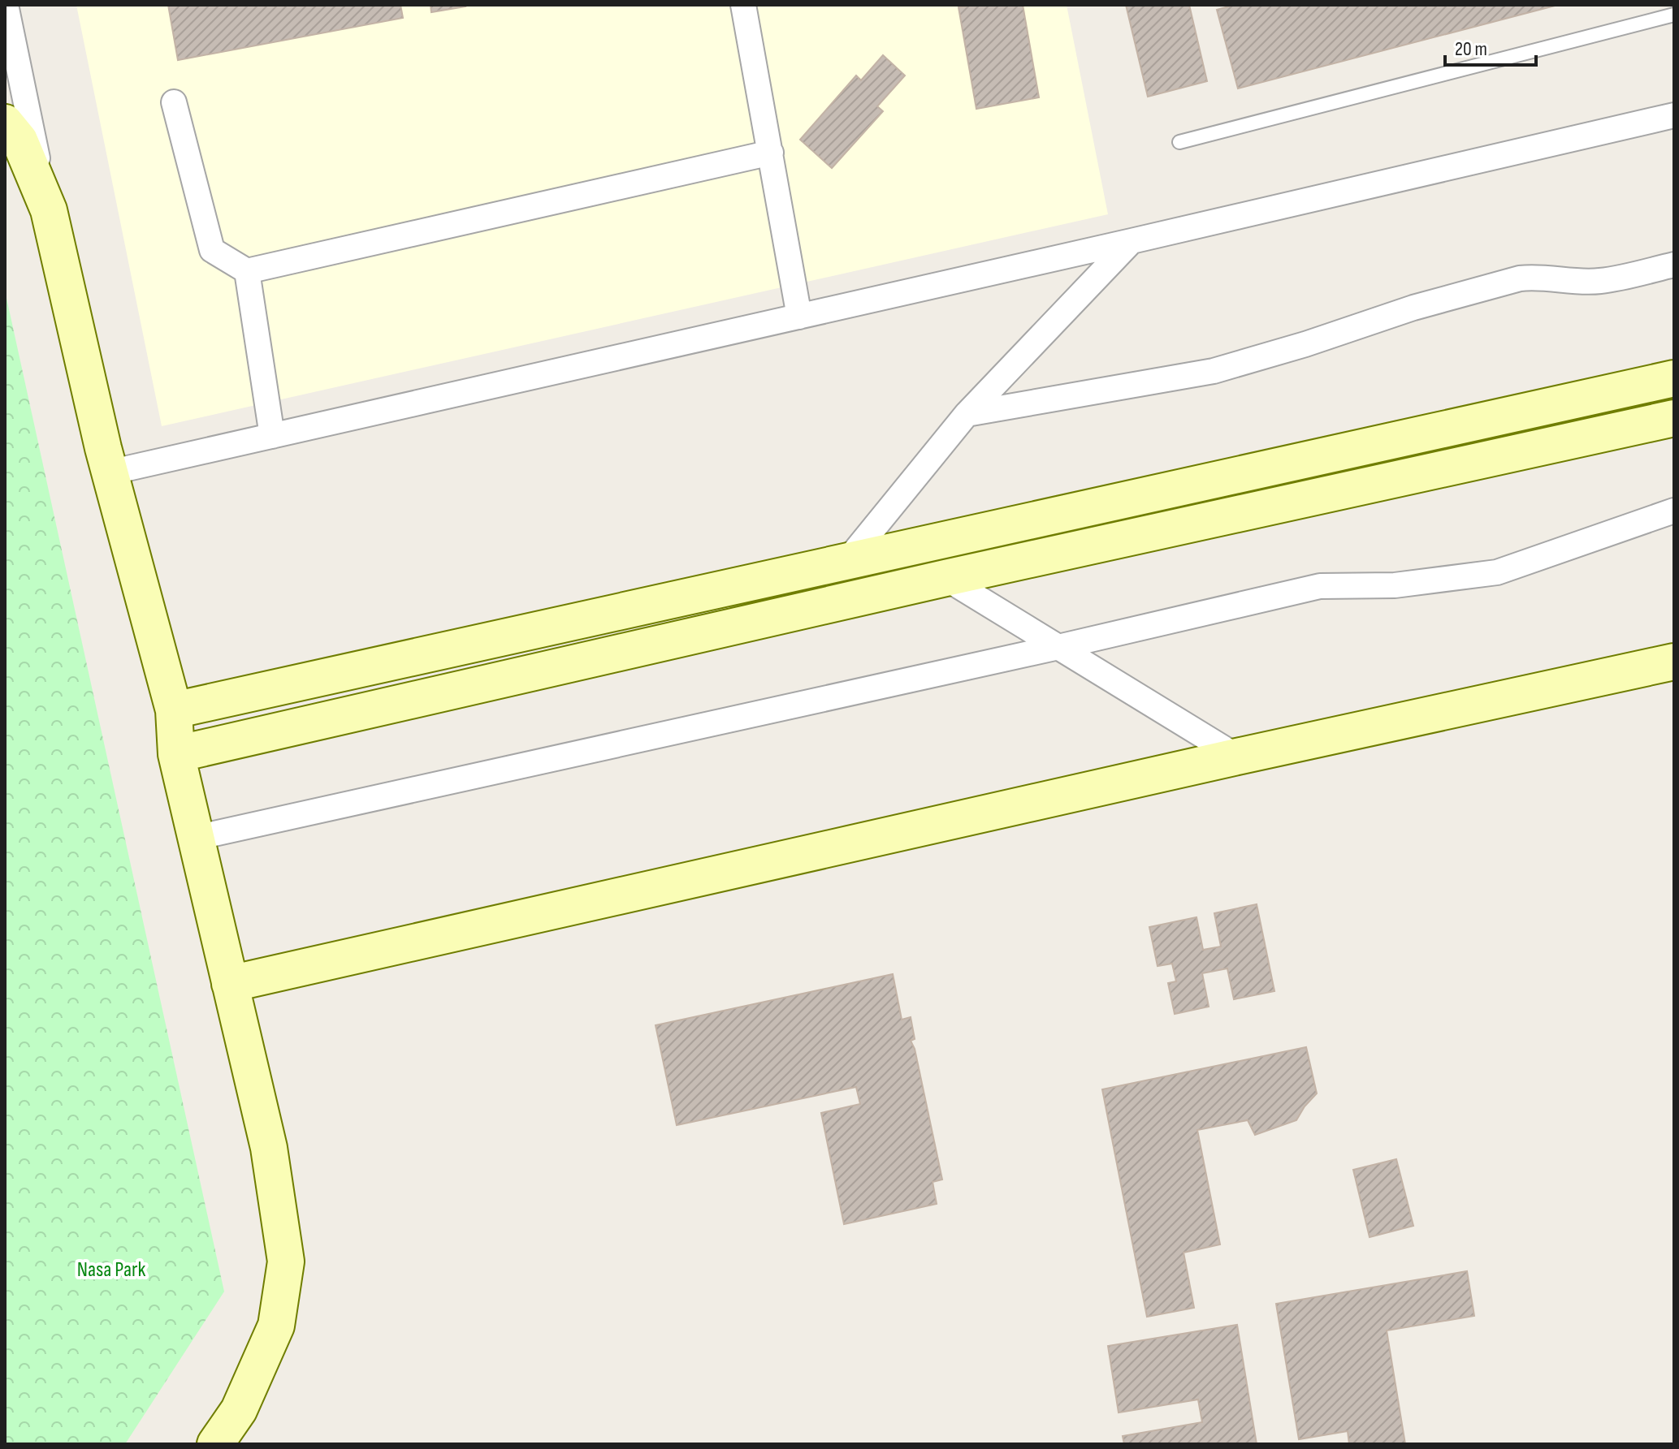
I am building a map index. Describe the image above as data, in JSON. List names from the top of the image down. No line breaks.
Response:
{"parks":["Nasa Park"],"scale_bar":"20 m"}
